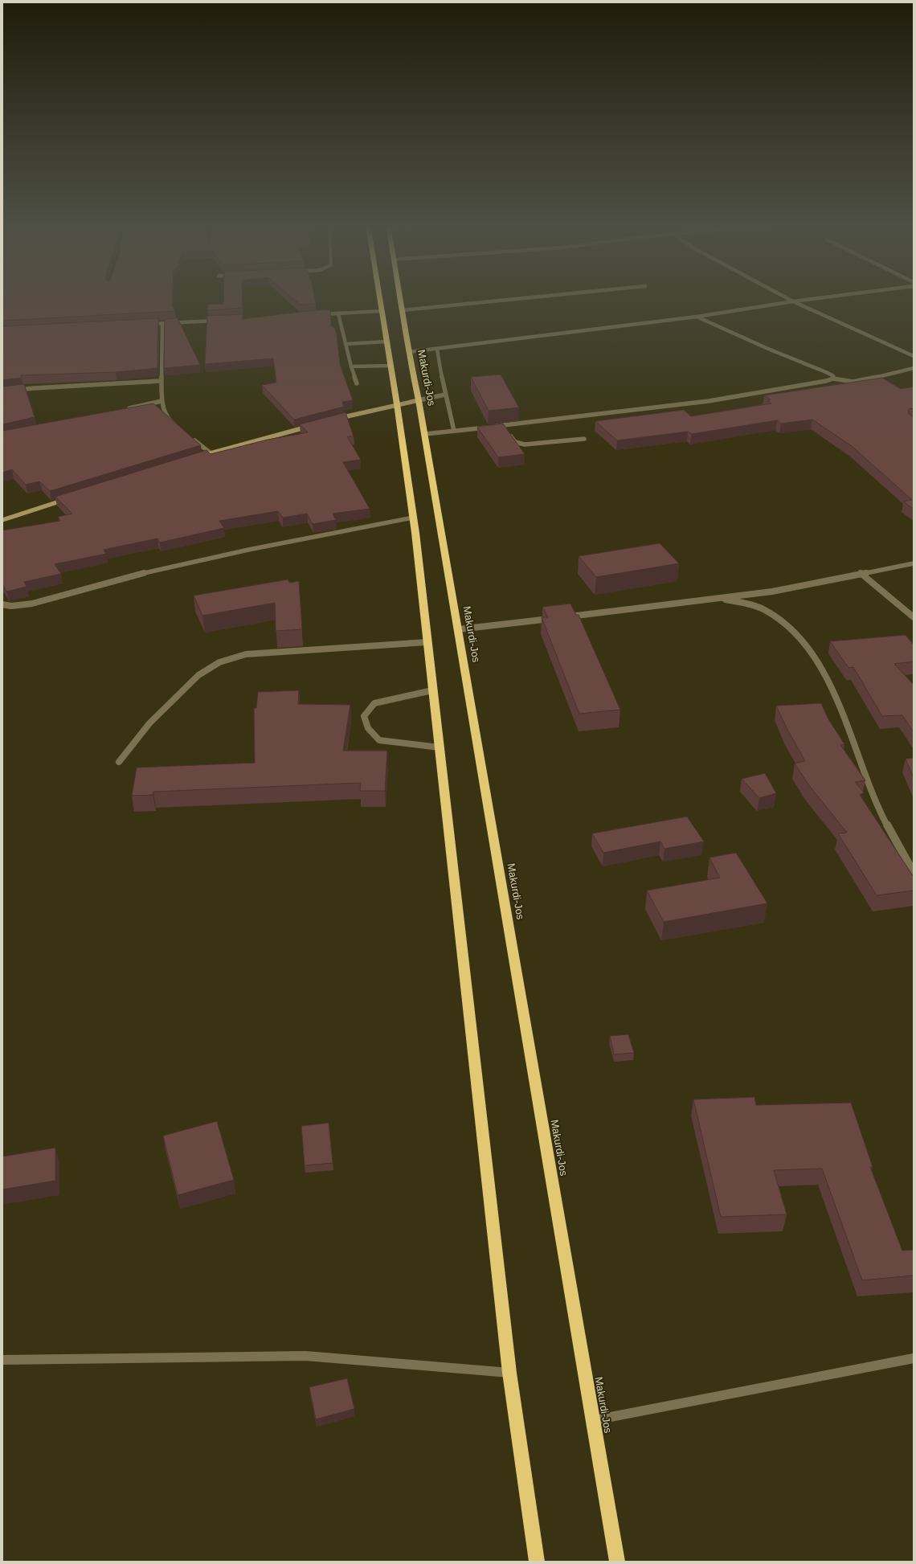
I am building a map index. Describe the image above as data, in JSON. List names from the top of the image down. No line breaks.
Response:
{"streets":{"highway":["Makurdi-Jos"]}}
